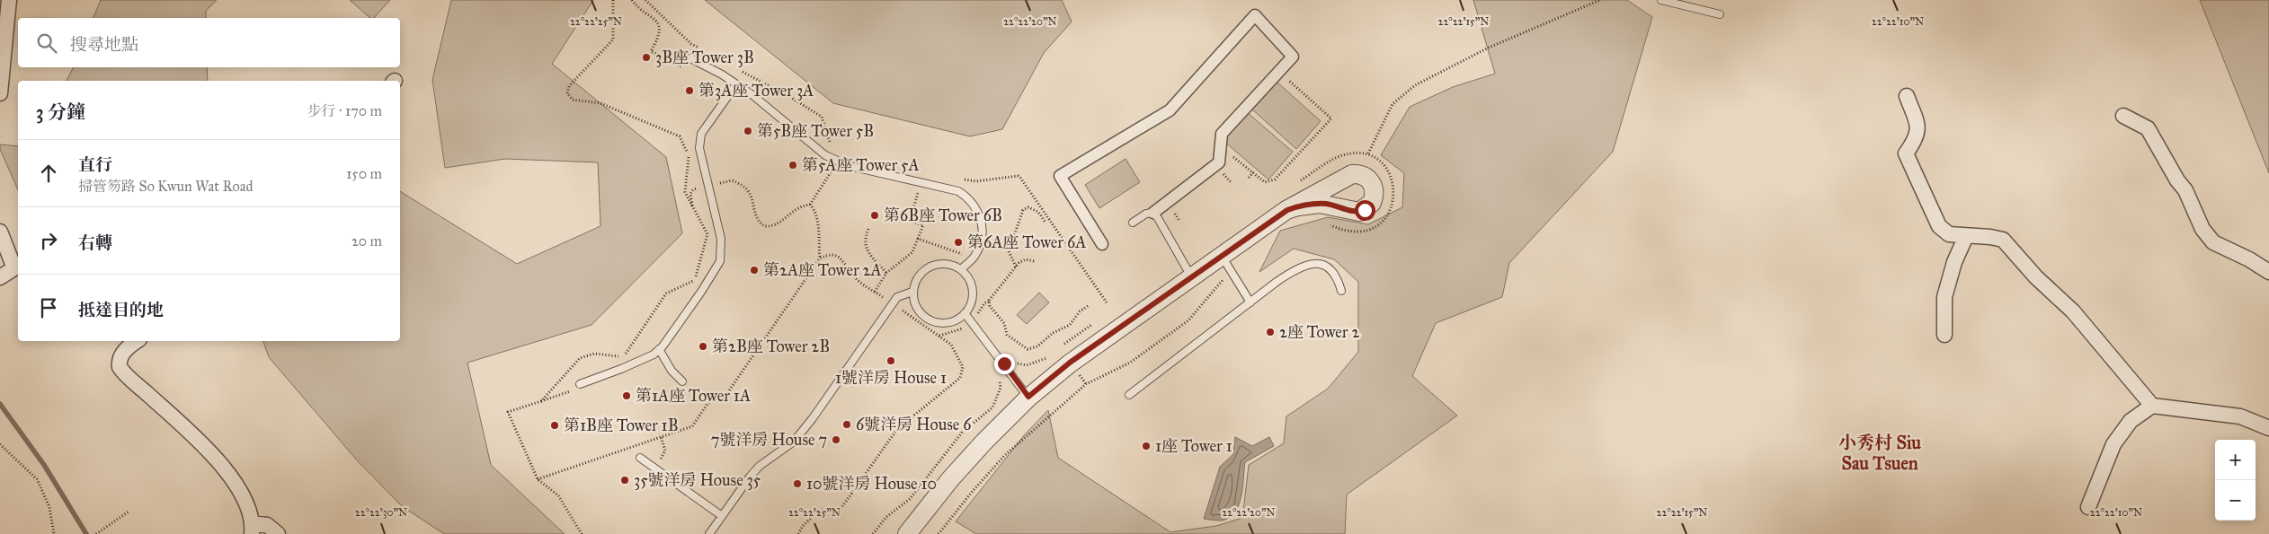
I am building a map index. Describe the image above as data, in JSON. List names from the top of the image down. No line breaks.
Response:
{"districts":["小秀村 Siu Sau Tsuen"],"places":["3B座 Tower 3B","第3A座 Tower 3A","第5B座 Tower 5B","第5A座 Tower 5A","第6B座 Tower 6B","第6A座 Tower 6A","第2A座 Tower 2A","2座 Tower 2","第2B座 Tower 2B","1號洋房 House 1","第1A座 Tower 1A","6號洋房 House 6","第1B座 Tower 1B","7號洋房 House 7","1座 Tower 1","35號洋房 House 35","10號洋房 House 10"],"page":{"search":"搜尋地點","heading":["3 分鐘","步行 · 170 m"],"list":[["直行","掃管笏路 So Kwun Wat Road","150 m"],["右轉","20 m"],"抵達目的地"],"map_buttons":["+","−"]},"coordinates":["22°22'25\"N","22°22'20\"N","22°22'15\"N","22°22'10\"N","22°22'30\"N"]}
